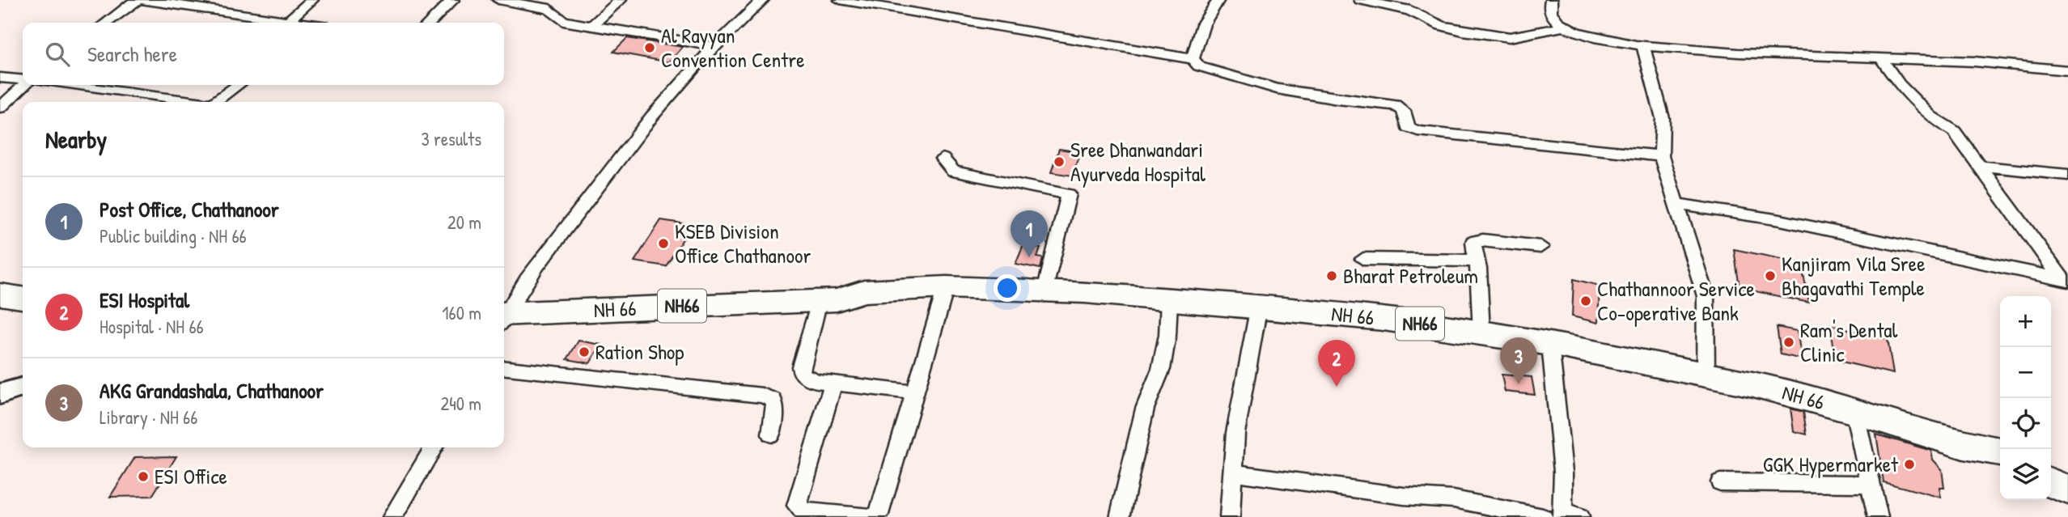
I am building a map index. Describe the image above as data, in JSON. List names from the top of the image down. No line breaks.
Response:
{"streets":{"highway":["NH66","NH 66"]},"places":["Al Rayyan Convention Centre","Sree Dhanwandari Ayurveda Hospital","KSEB Division Office Chathanoor","Bharat Petroleum","Kanjiram Vila Sree Bhagavathi Temple","Chathannoor Service Co-operative Bank","Ram's Dental Clinic","Ration Shop","GGK Hypermarket","ESI Office"],"page":{"search":"Search here","heading":["Nearby","3 results"],"list":[{"mark":"1","name":"Post Office, Chathanoor","note":"Public building · NH 66","value":"20 m"},{"mark":"2","name":"ESI Hospital","note":"Hospital · NH 66","value":"160 m"},{"mark":"3","name":"AKG Grandashala, Chathanoor","note":"Library · NH 66","value":"240 m"}],"pins":["1","3","2"],"map_buttons":["+","−"]}}
